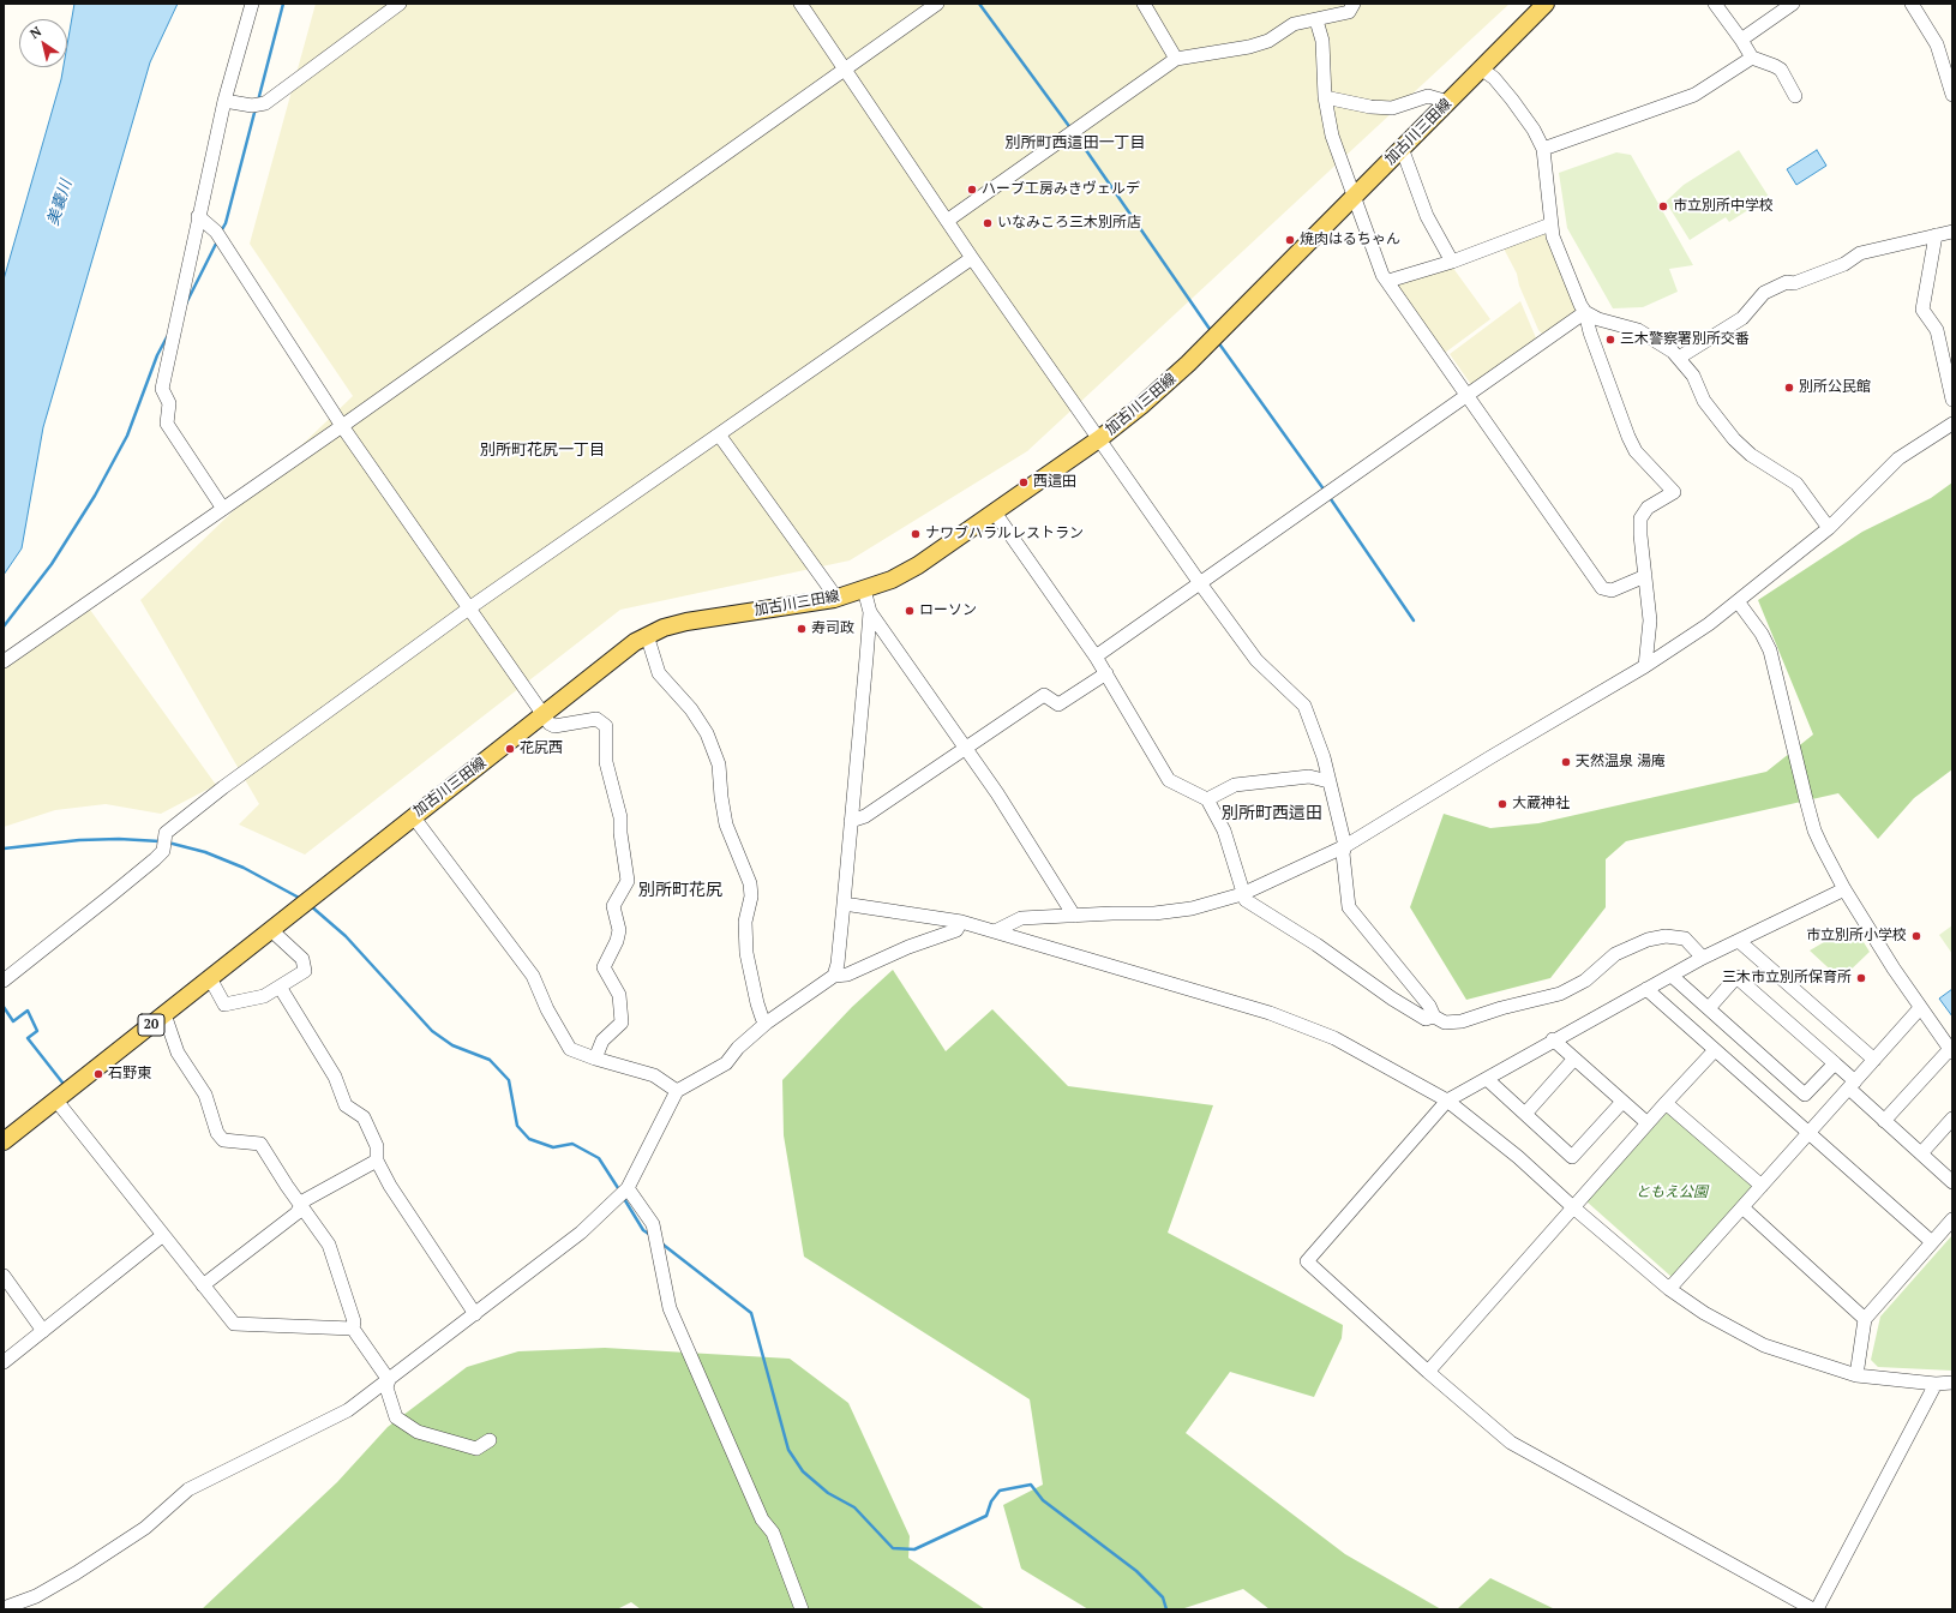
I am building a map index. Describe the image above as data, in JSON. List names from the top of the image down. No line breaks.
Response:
{"streets":{"main road":["加古川三田線","20"]},"districts":["別所町西這田一丁目","別所町花尻一丁目","別所町西這田","別所町花尻"],"water":["美嚢川"],"parks":["ともえ公園"],"places":["ハーブ工房みきヴェルデ","市立別所中学校","いなみころ三木別所店","焼肉はるちゃん","三木警察署別所交番","別所公民館","西這田","ナワブハラルレストラン","ローソン","寿司政","花尻西","天然温泉 湯庵","大蔵神社","市立別所小学校","三木市立別所保育所","石野東"],"north":"top left"}
